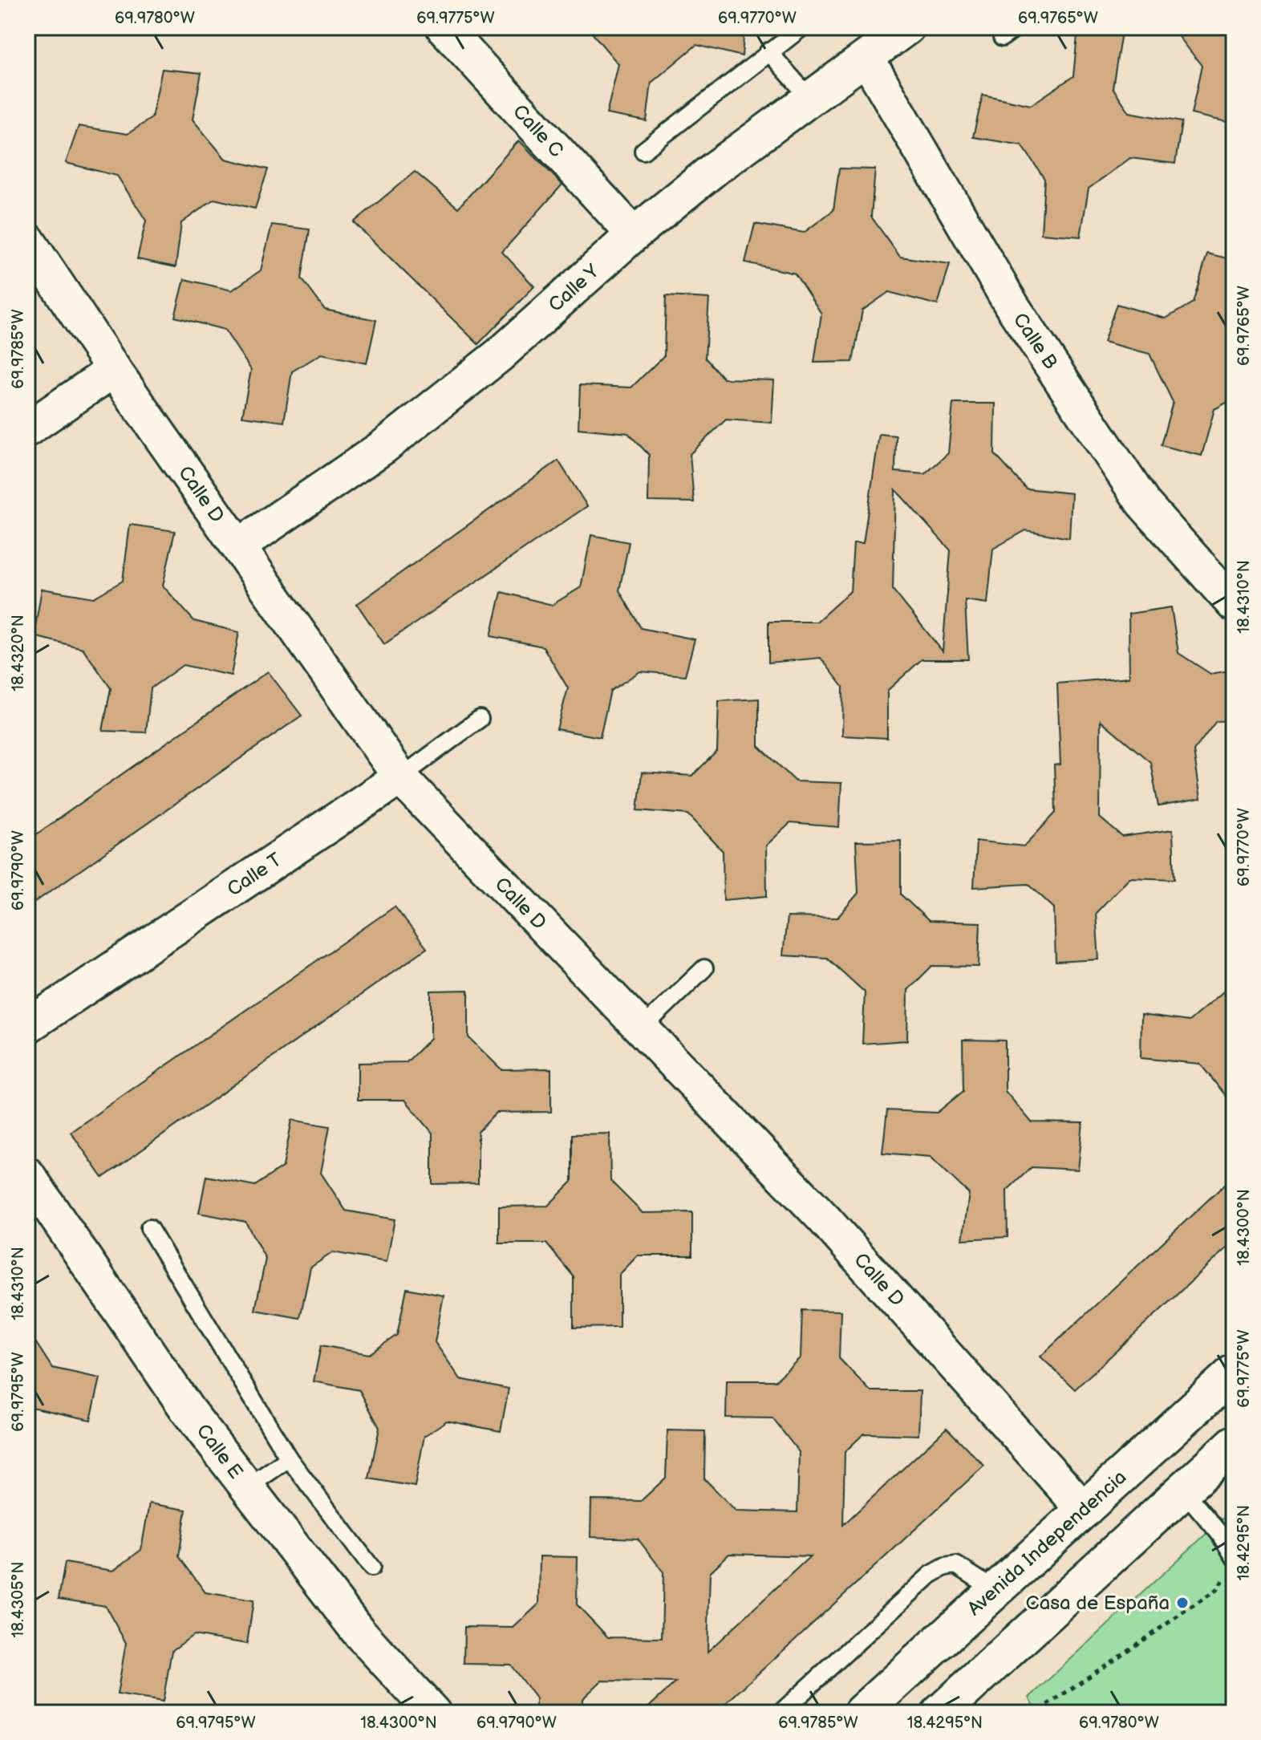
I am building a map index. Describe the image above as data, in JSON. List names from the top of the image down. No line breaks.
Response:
{"streets":{"main road":["Avenida Independencia"],"street":["Calle C","Calle Y","Calle B","Calle D","Calle T","Calle E"]},"crossings":[["Calle C","Calle Y"],["Calle Y","Calle B"],["Calle Y","Calle D"],["Calle D","Calle T"],["Calle D","Avenida Independencia"]],"places":["Casa de España"],"coordinates":["69.9780°W","69.9775°W","69.9770°W","69.9765°W","69.9785°W","18.4310°N","18.4320°N","69.9790°W","18.4300°N","69.9795°W","18.4295°N","18.4305°N"]}
